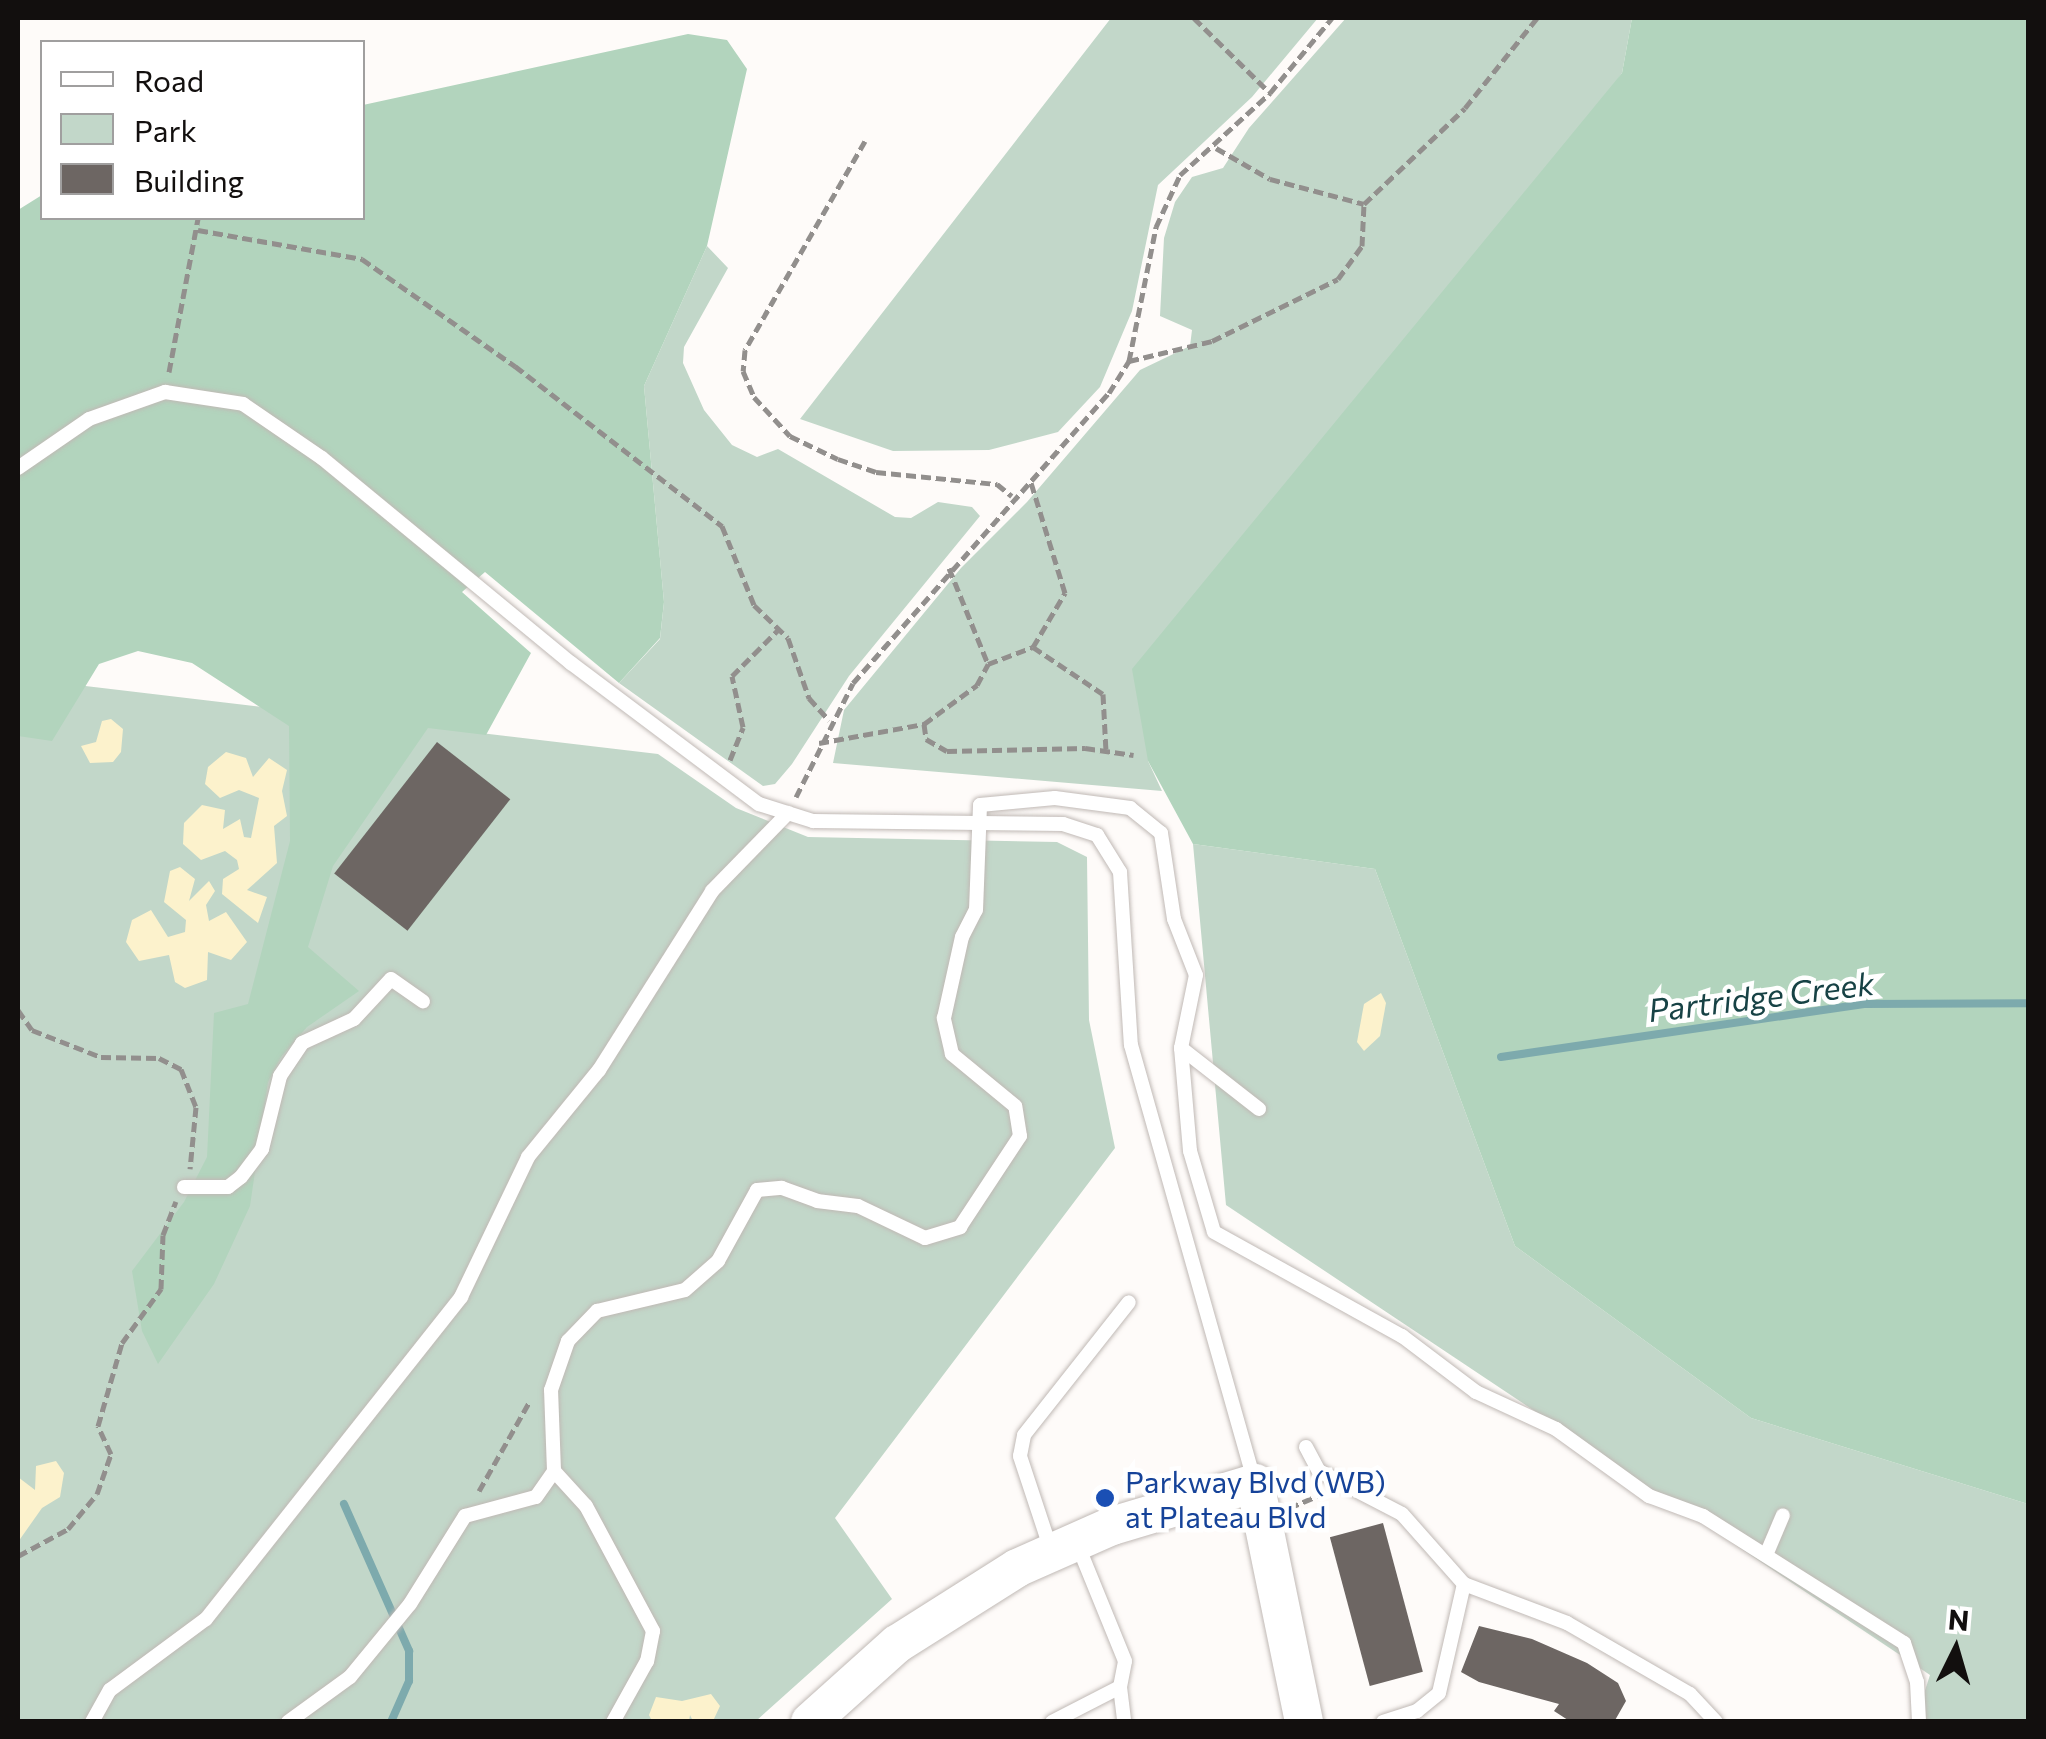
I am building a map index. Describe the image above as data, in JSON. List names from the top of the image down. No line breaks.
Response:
{"water":["Partridge Creek"],"places":["Parkway Blvd (WB) at Plateau Blvd"],"legend":["Road","Park","Building"],"north":"top"}
